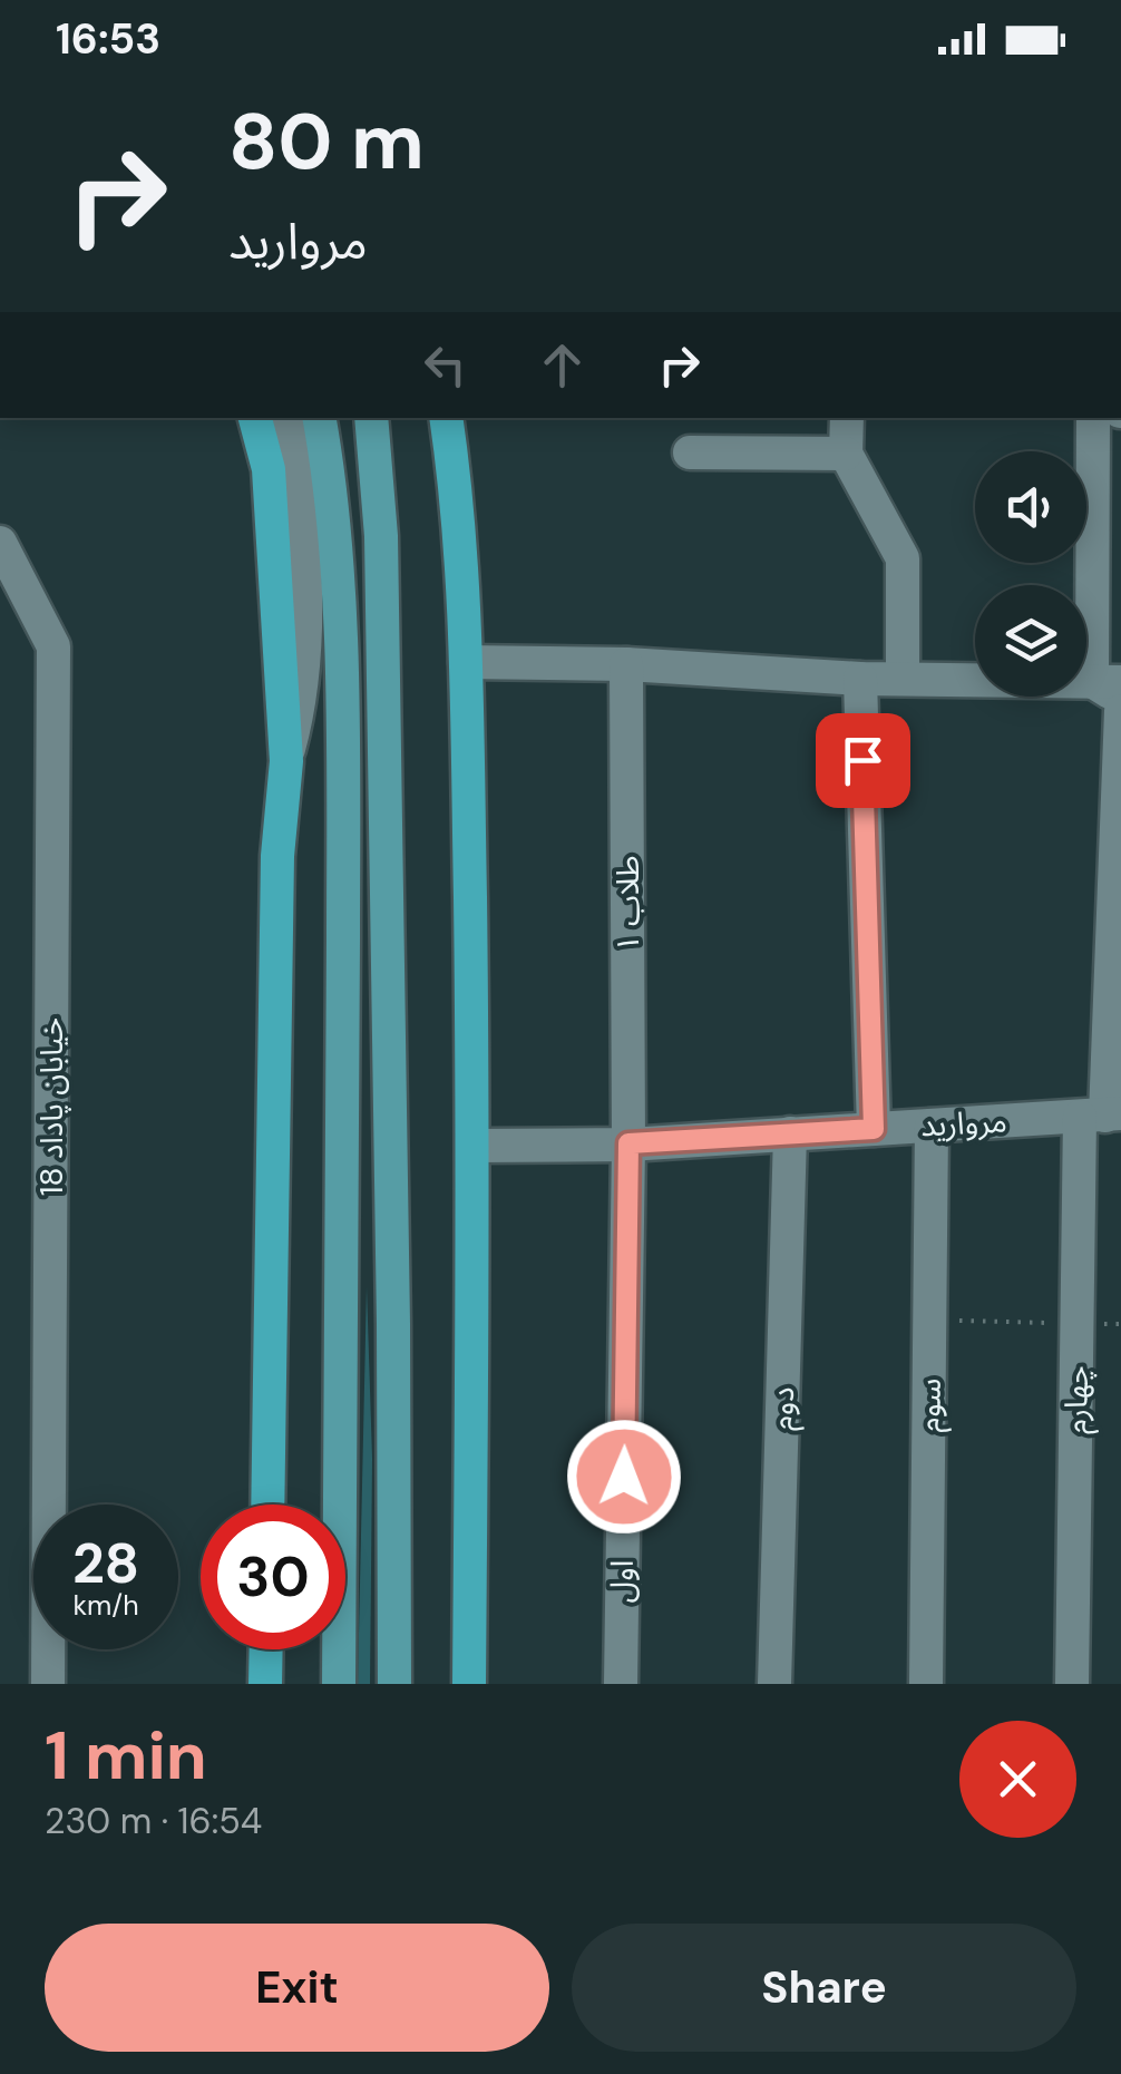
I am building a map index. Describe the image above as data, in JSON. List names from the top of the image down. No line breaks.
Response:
{"streets":{"street":["طلاب ۱","خیابان پاداد 18","مروارید","چهارم","سوم","دوم","اول"]},"crossings":[["طلاب ۱","مروارید"],["طلاب ۱","اول"],["مروارید","چهارم"],["مروارید","سوم"],["مروارید","دوم"],["مروارید","اول"]],"page":{"status":"16:53","turn":["80 m","مروارید"],"speed":"28 km/h","limit":"30","heading":["1 min","230 m · 16:54"],"buttons":["Exit","Share"]}}
